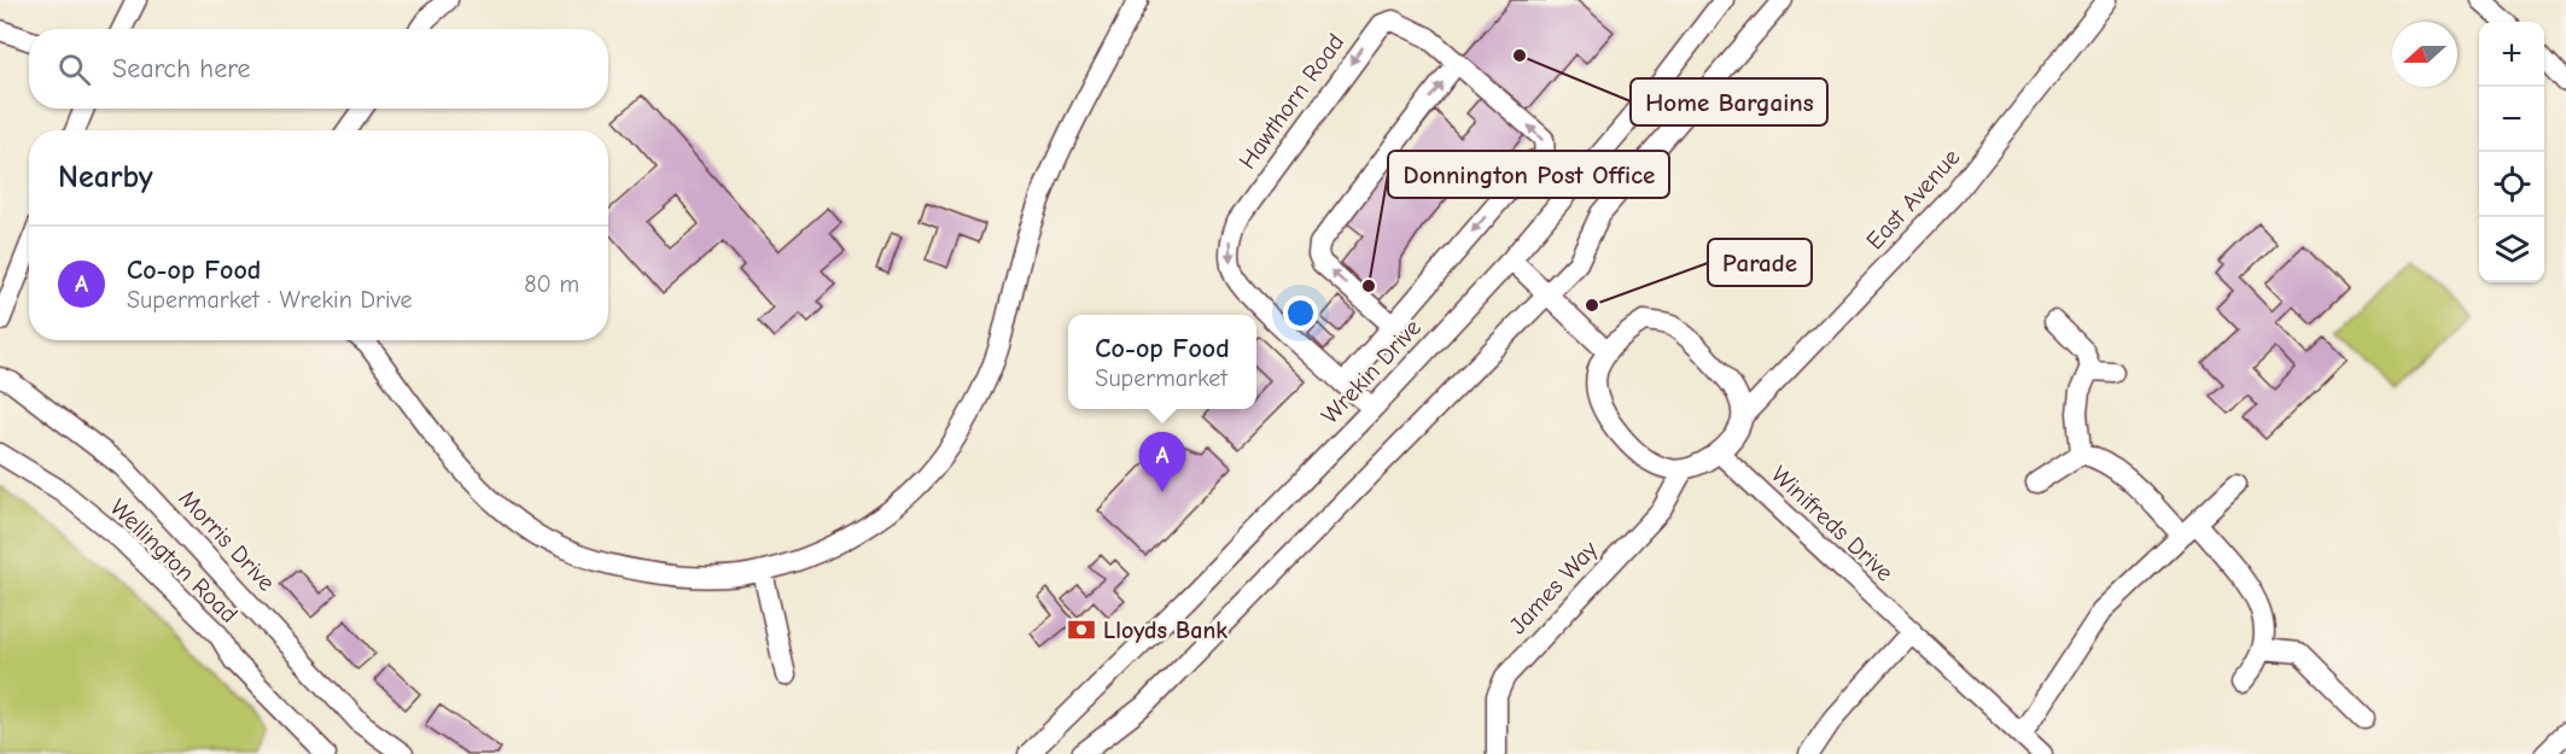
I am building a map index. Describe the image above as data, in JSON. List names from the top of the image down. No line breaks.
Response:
{"streets":{"street":["Hawthorn Road","East Avenue","Wrekin Drive","Winifreds Drive","Morris Drive","Wellington Road","James Way"]},"crossings":[["Hawthorn Road","Wrekin Drive"],["East Avenue","Winifreds Drive"],["East Avenue","James Way"],["Winifreds Drive","James Way"]],"places":{"other":["Home Bargains","Donnington Post Office","Parade"],"bank":["Lloyds Bank"]},"north":"left","page":{"map_buttons":["+","−"],"search":"Search here","heading":"Nearby","list":[{"mark":"A","name":"Co-op Food","note":"Supermarket · Wrekin Drive","value":"80 m"}],"popup":["Co-op Food","Supermarket"],"pins":"A"}}
